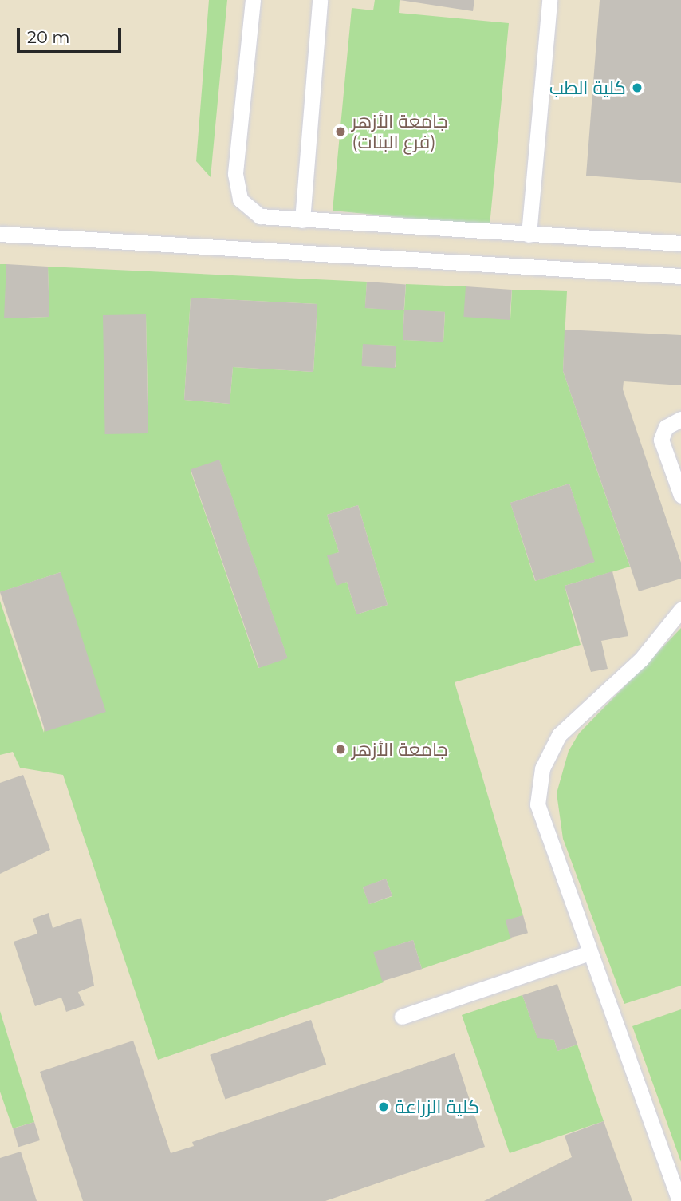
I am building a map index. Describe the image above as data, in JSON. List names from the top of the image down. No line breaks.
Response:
{"places":["كلية الطب","جامعة الأزهر (فرع البنات)","جامعة الأزهر","كلية الزراعة"],"scale_bar":"20 m"}
